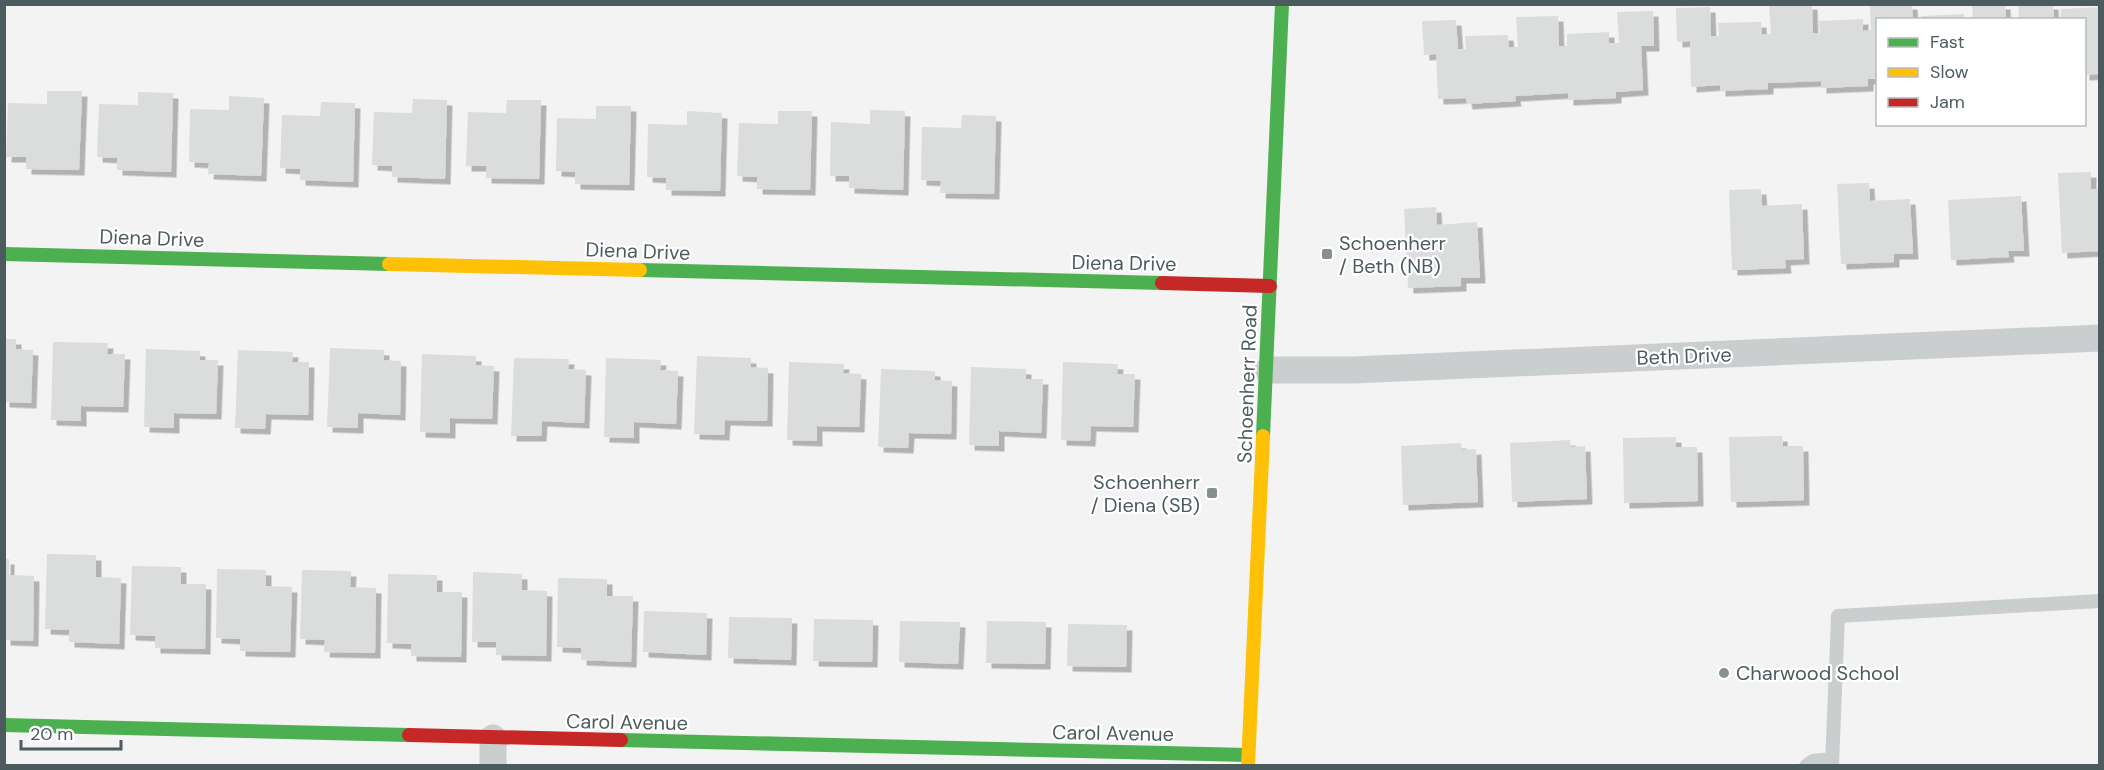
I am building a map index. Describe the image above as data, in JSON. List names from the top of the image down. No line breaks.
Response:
{"streets":{"street":["Diena Drive","Beth Drive","Schoenherr Road","Carol Avenue"]},"crossings":[["Diena Drive","Schoenherr Road"],["Beth Drive","Schoenherr Road"],["Schoenherr Road","Carol Avenue"]],"places":{"transit":["Schoenherr / Beth (NB)","Schoenherr / Diena (SB)"],"other":["Charwood School"]},"legend":["Fast","Slow","Jam"],"scale_bar":"20 m"}
